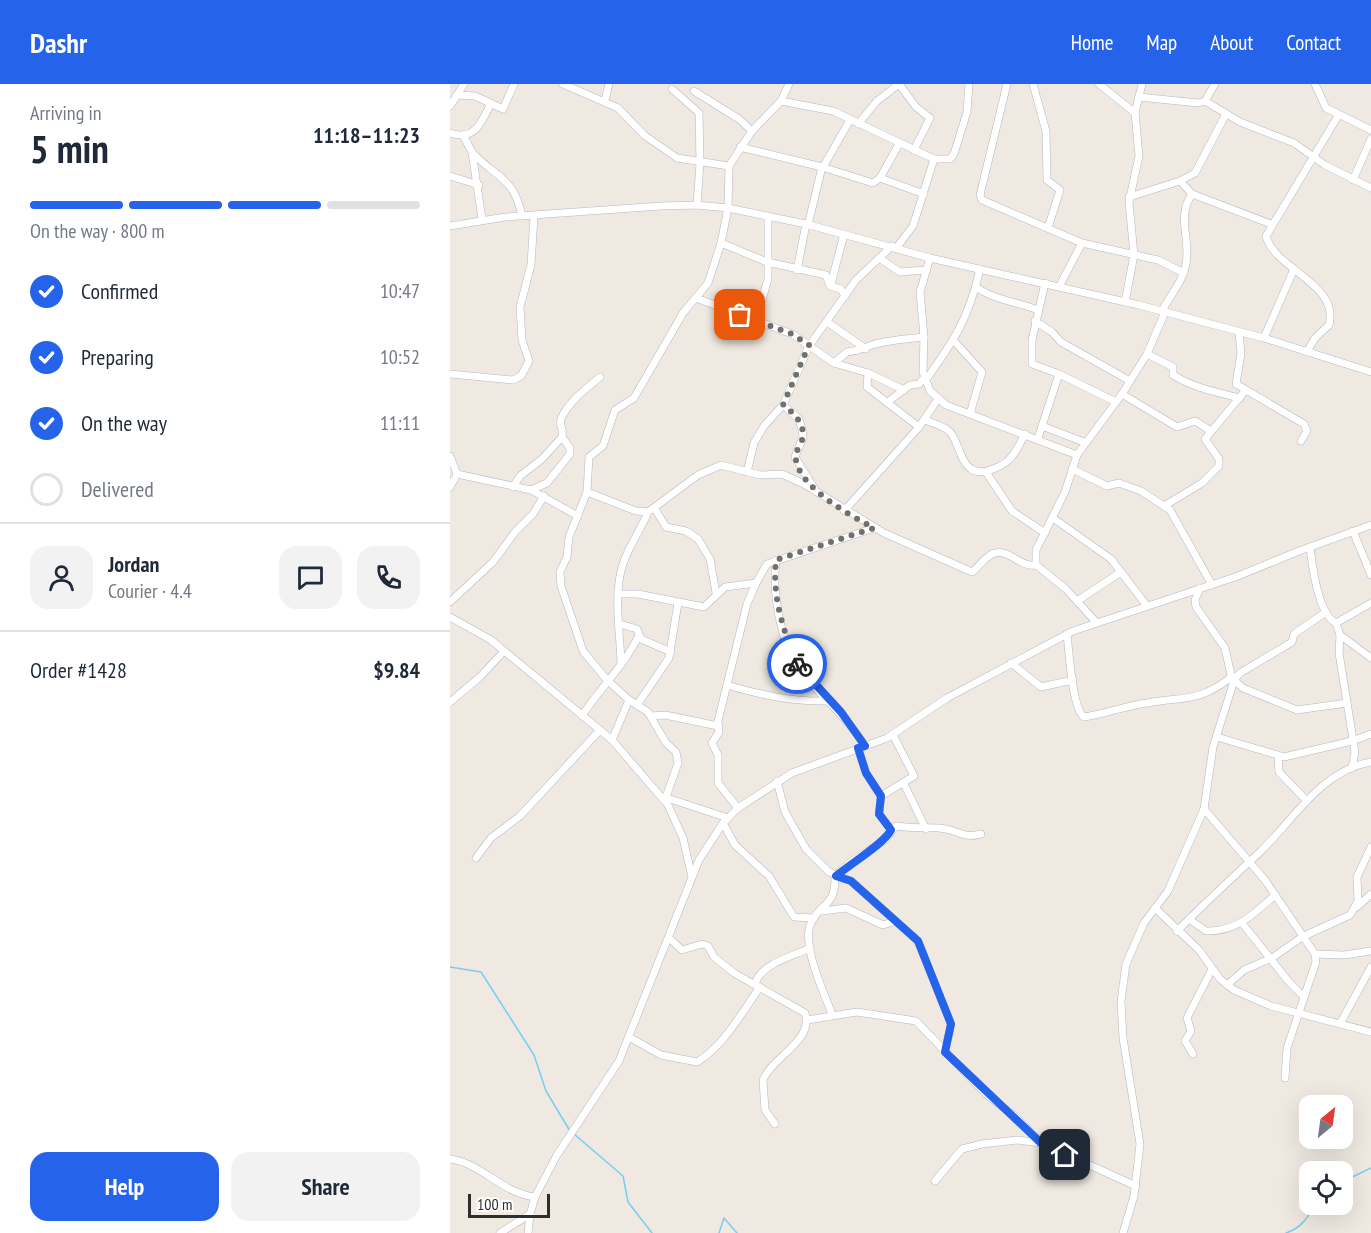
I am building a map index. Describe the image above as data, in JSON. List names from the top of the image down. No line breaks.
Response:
{"scale_bar":"100 m","north":"top right","page":{"header":"Dashr","nav":["Home","Map","About","Contact"],"heading":["5 min","Arriving in","11:18–11:23"],"panel":["Jordan","Courier · 4.4","Order #1428","$9.84"],"bar":"On the way · 800 m","list":[["Confirmed","10:47"],["Preparing","10:52"],["On the way","11:11"],"Delivered"],"buttons":["Help","Share"],"scale":"100 m"}}
